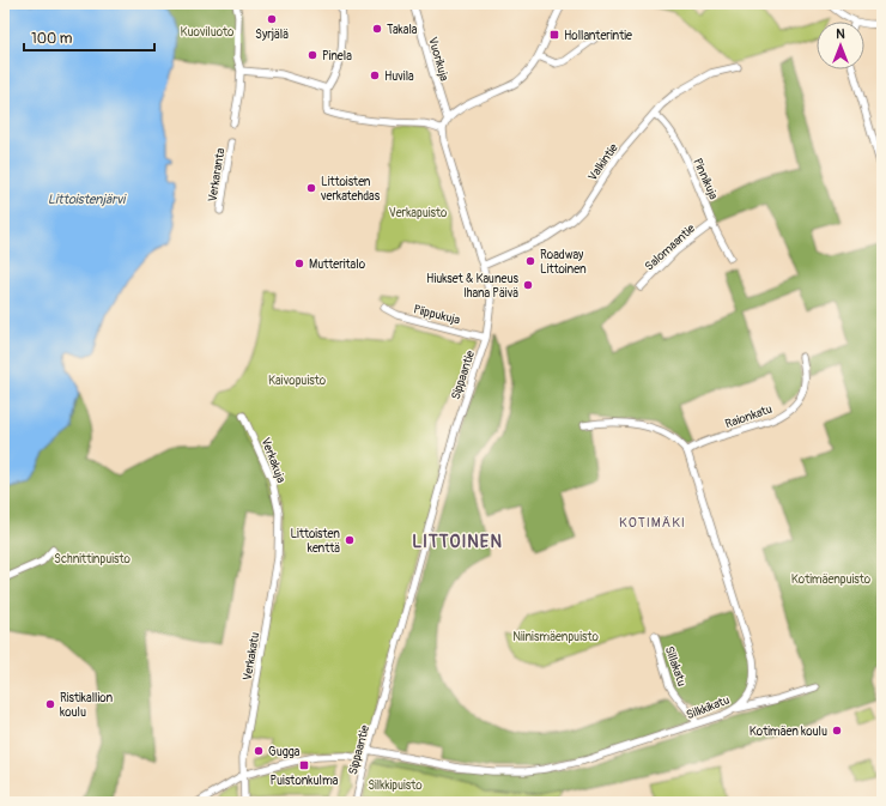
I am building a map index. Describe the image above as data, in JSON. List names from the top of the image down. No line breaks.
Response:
{"streets":{"street":["Vuorikuja","Valkintie","Verkaranta","Pinnikuja","Salomaantie","Piippukuja","Sippaantie","Raionkatu","Verkakuja","Verkakatu","Sillakatu","Silkkikatu"]},"crossings":[["Valkintie","Pinnikuja"],["Valkintie","Sippaantie"],["Pinnikuja","Salomaantie"],["Piippukuja","Sippaantie"],["Sippaantie","Silkkikatu"],["Raionkatu","Silkkikatu"],["Verkakuja","Verkakatu"],["Sillakatu","Silkkikatu"]],"districts":["KOTIMÄKI","LITTOINEN"],"water":["Littoistenjärvi"],"parks":["Kuoviluoto","Verkapuisto","Kaivopuisto","Schnittinpuisto","Kotimäenpuisto","Niinismäenpuisto","Silkkipuisto"],"places":{"other":["Syrjälä","Takala","Pinela","Huvila","Littoisten verkatehdas","Roadway Littoinen","Mutteritalo","Hiukset & Kauneus Ihana Päivä","Littoisten kenttä","Ristikallion koulu","Kotimäen koulu","Gugga"],"transit":["Hollanterintie","Puistonkulma"]},"scale_bar":"100 m","north":"top"}
